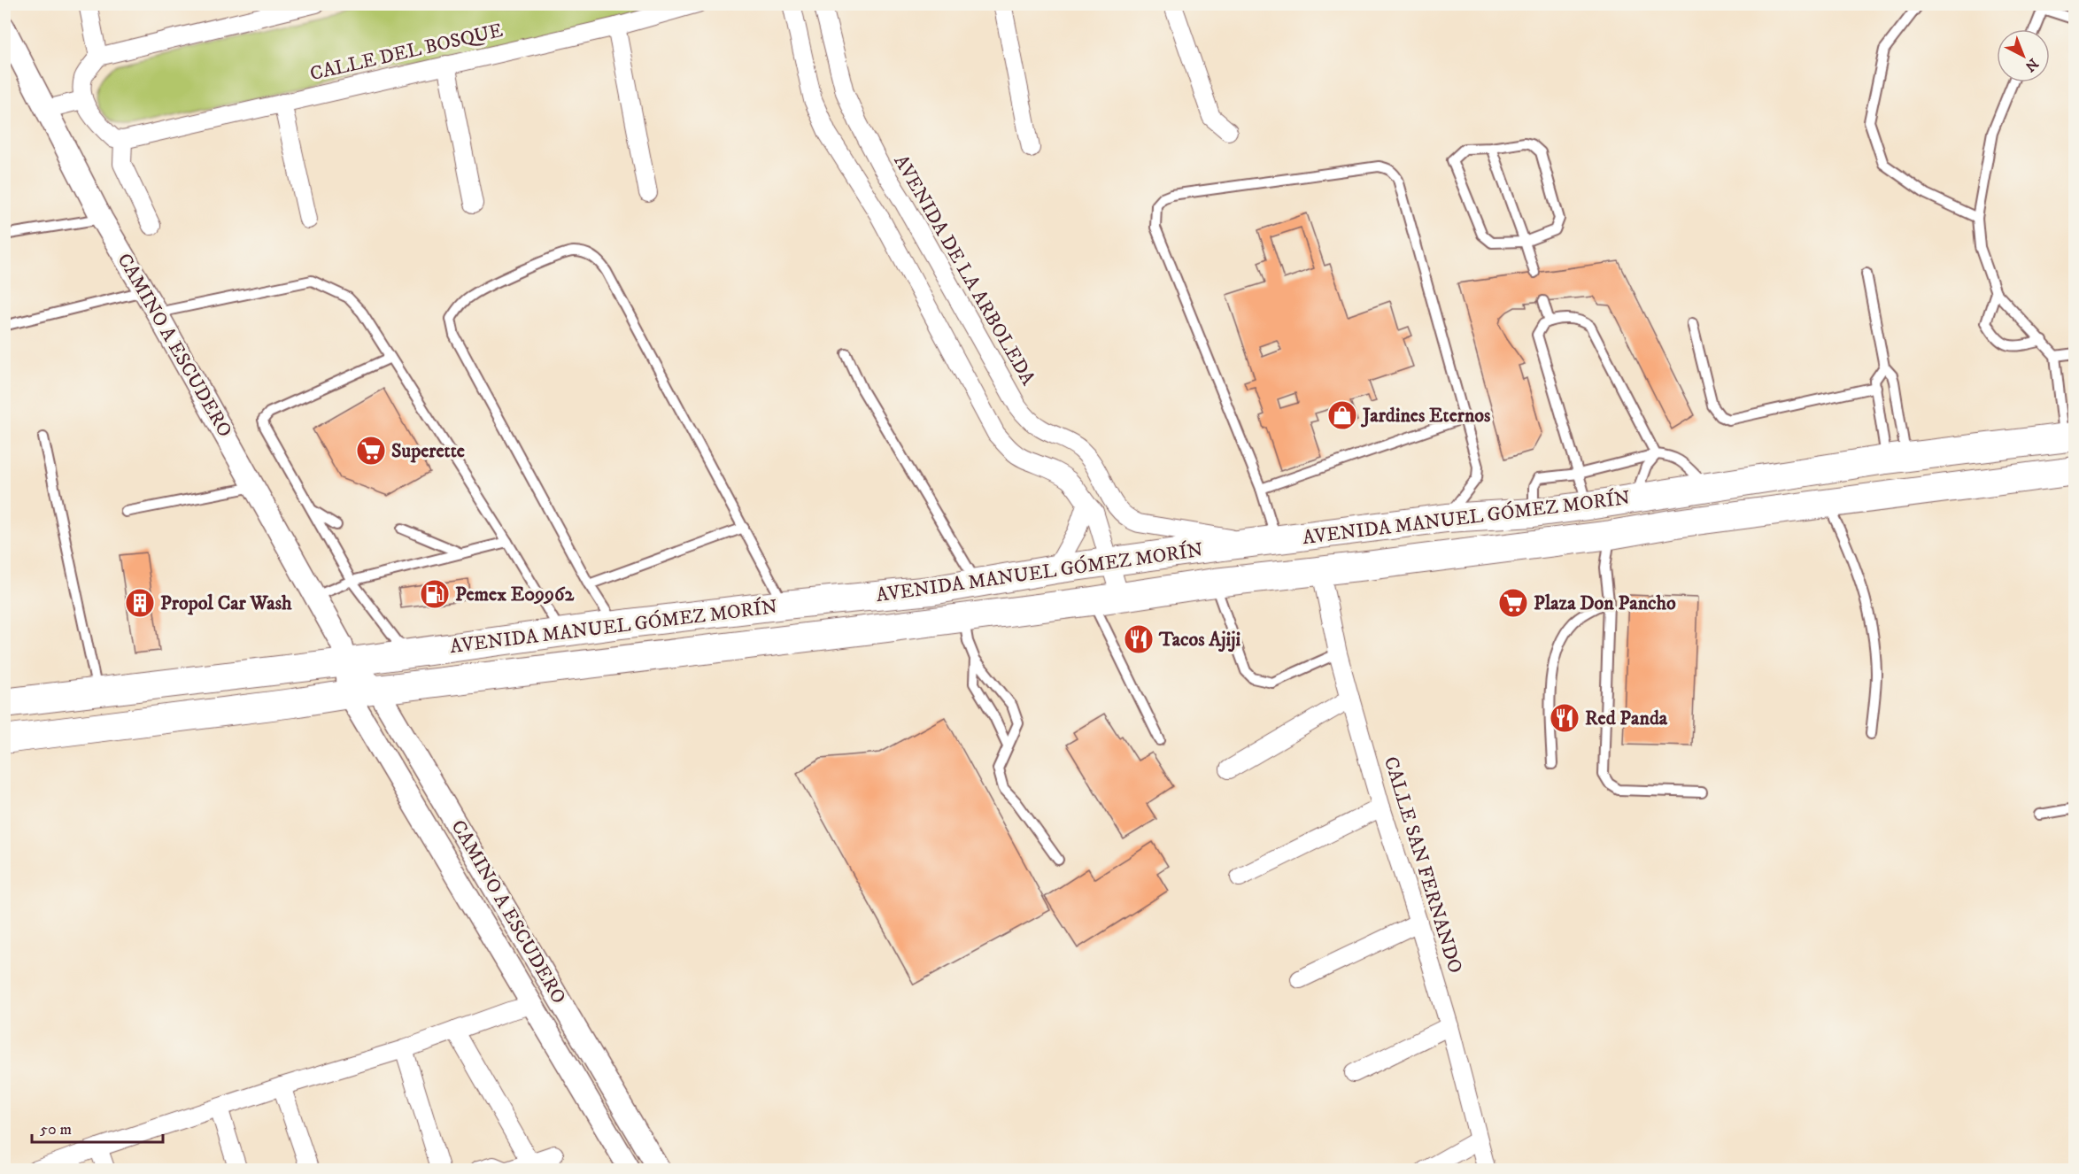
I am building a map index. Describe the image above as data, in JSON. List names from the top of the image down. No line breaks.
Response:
{"streets":{"main road":["AVENIDA MANUEL GÓMEZ MORÍN"],"street":["CALLE DEL BOSQUE","AVENIDA DE LA ARBOLEDA","CAMINO A ESCUDERO","CALLE SAN FERNANDO"]},"crossings":[["CAMINO A ESCUDERO","AVENIDA MANUEL GÓMEZ MORÍN"],["AVENIDA MANUEL GÓMEZ MORÍN","CALLE SAN FERNANDO"]],"places":{"shop":["Jardines Eternos"],"supermarket":["Superette","Plaza Don Pancho"],"fuel station":["Pemex E09962"],"building":["Propol Car Wash"],"restaurant":["Tacos Ajiji","Red Panda"]},"scale_bar":"50 m","north":"bottom right"}
